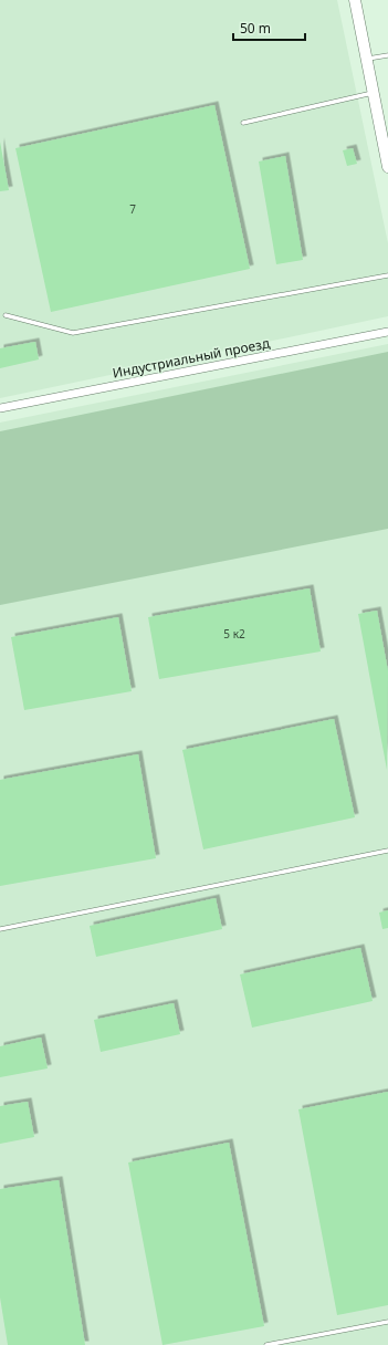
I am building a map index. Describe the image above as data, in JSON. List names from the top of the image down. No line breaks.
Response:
{"streets":{"street":["Индустриальный проезд"]},"house_numbers":["7","5 к2"],"scale_bar":"50 m"}
